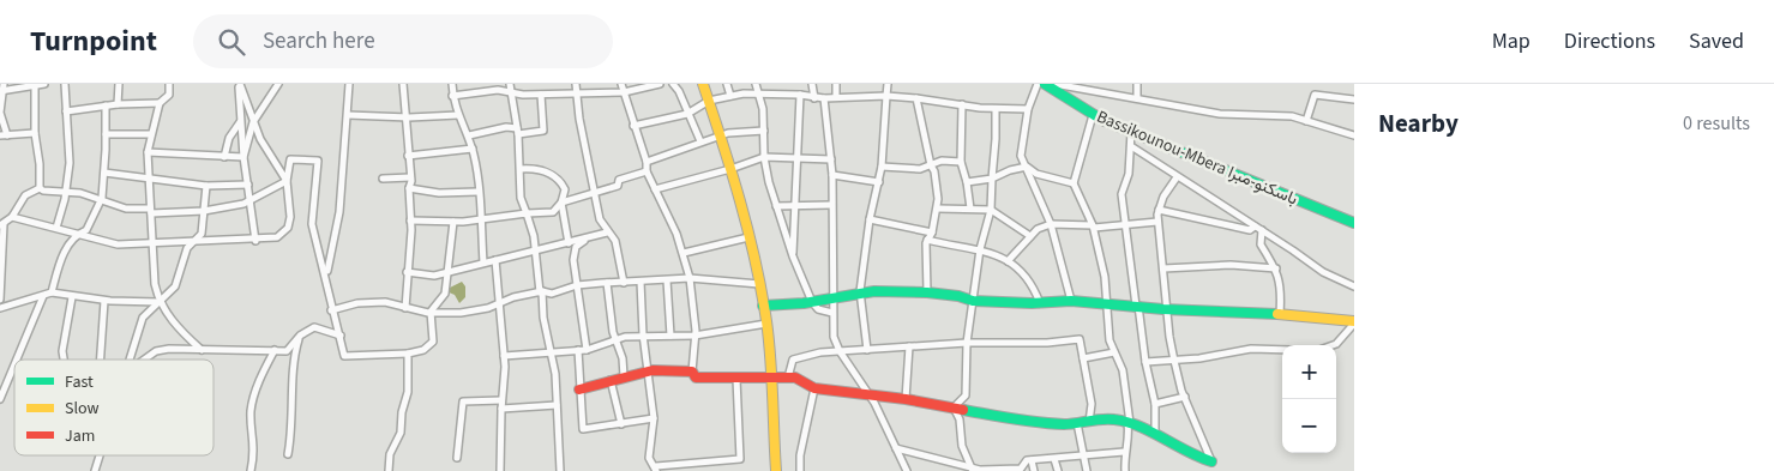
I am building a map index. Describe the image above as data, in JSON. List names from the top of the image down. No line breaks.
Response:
{"streets":{"street":["Bassikounou-Mbera باسكنو-مبرا"]},"legend":["Fast","Slow","Jam"],"page":{"header":"Turnpoint","search":"Search here","nav":["Map","Directions","Saved"],"heading":["Nearby","0 results"],"map_buttons":["+","−"]}}
